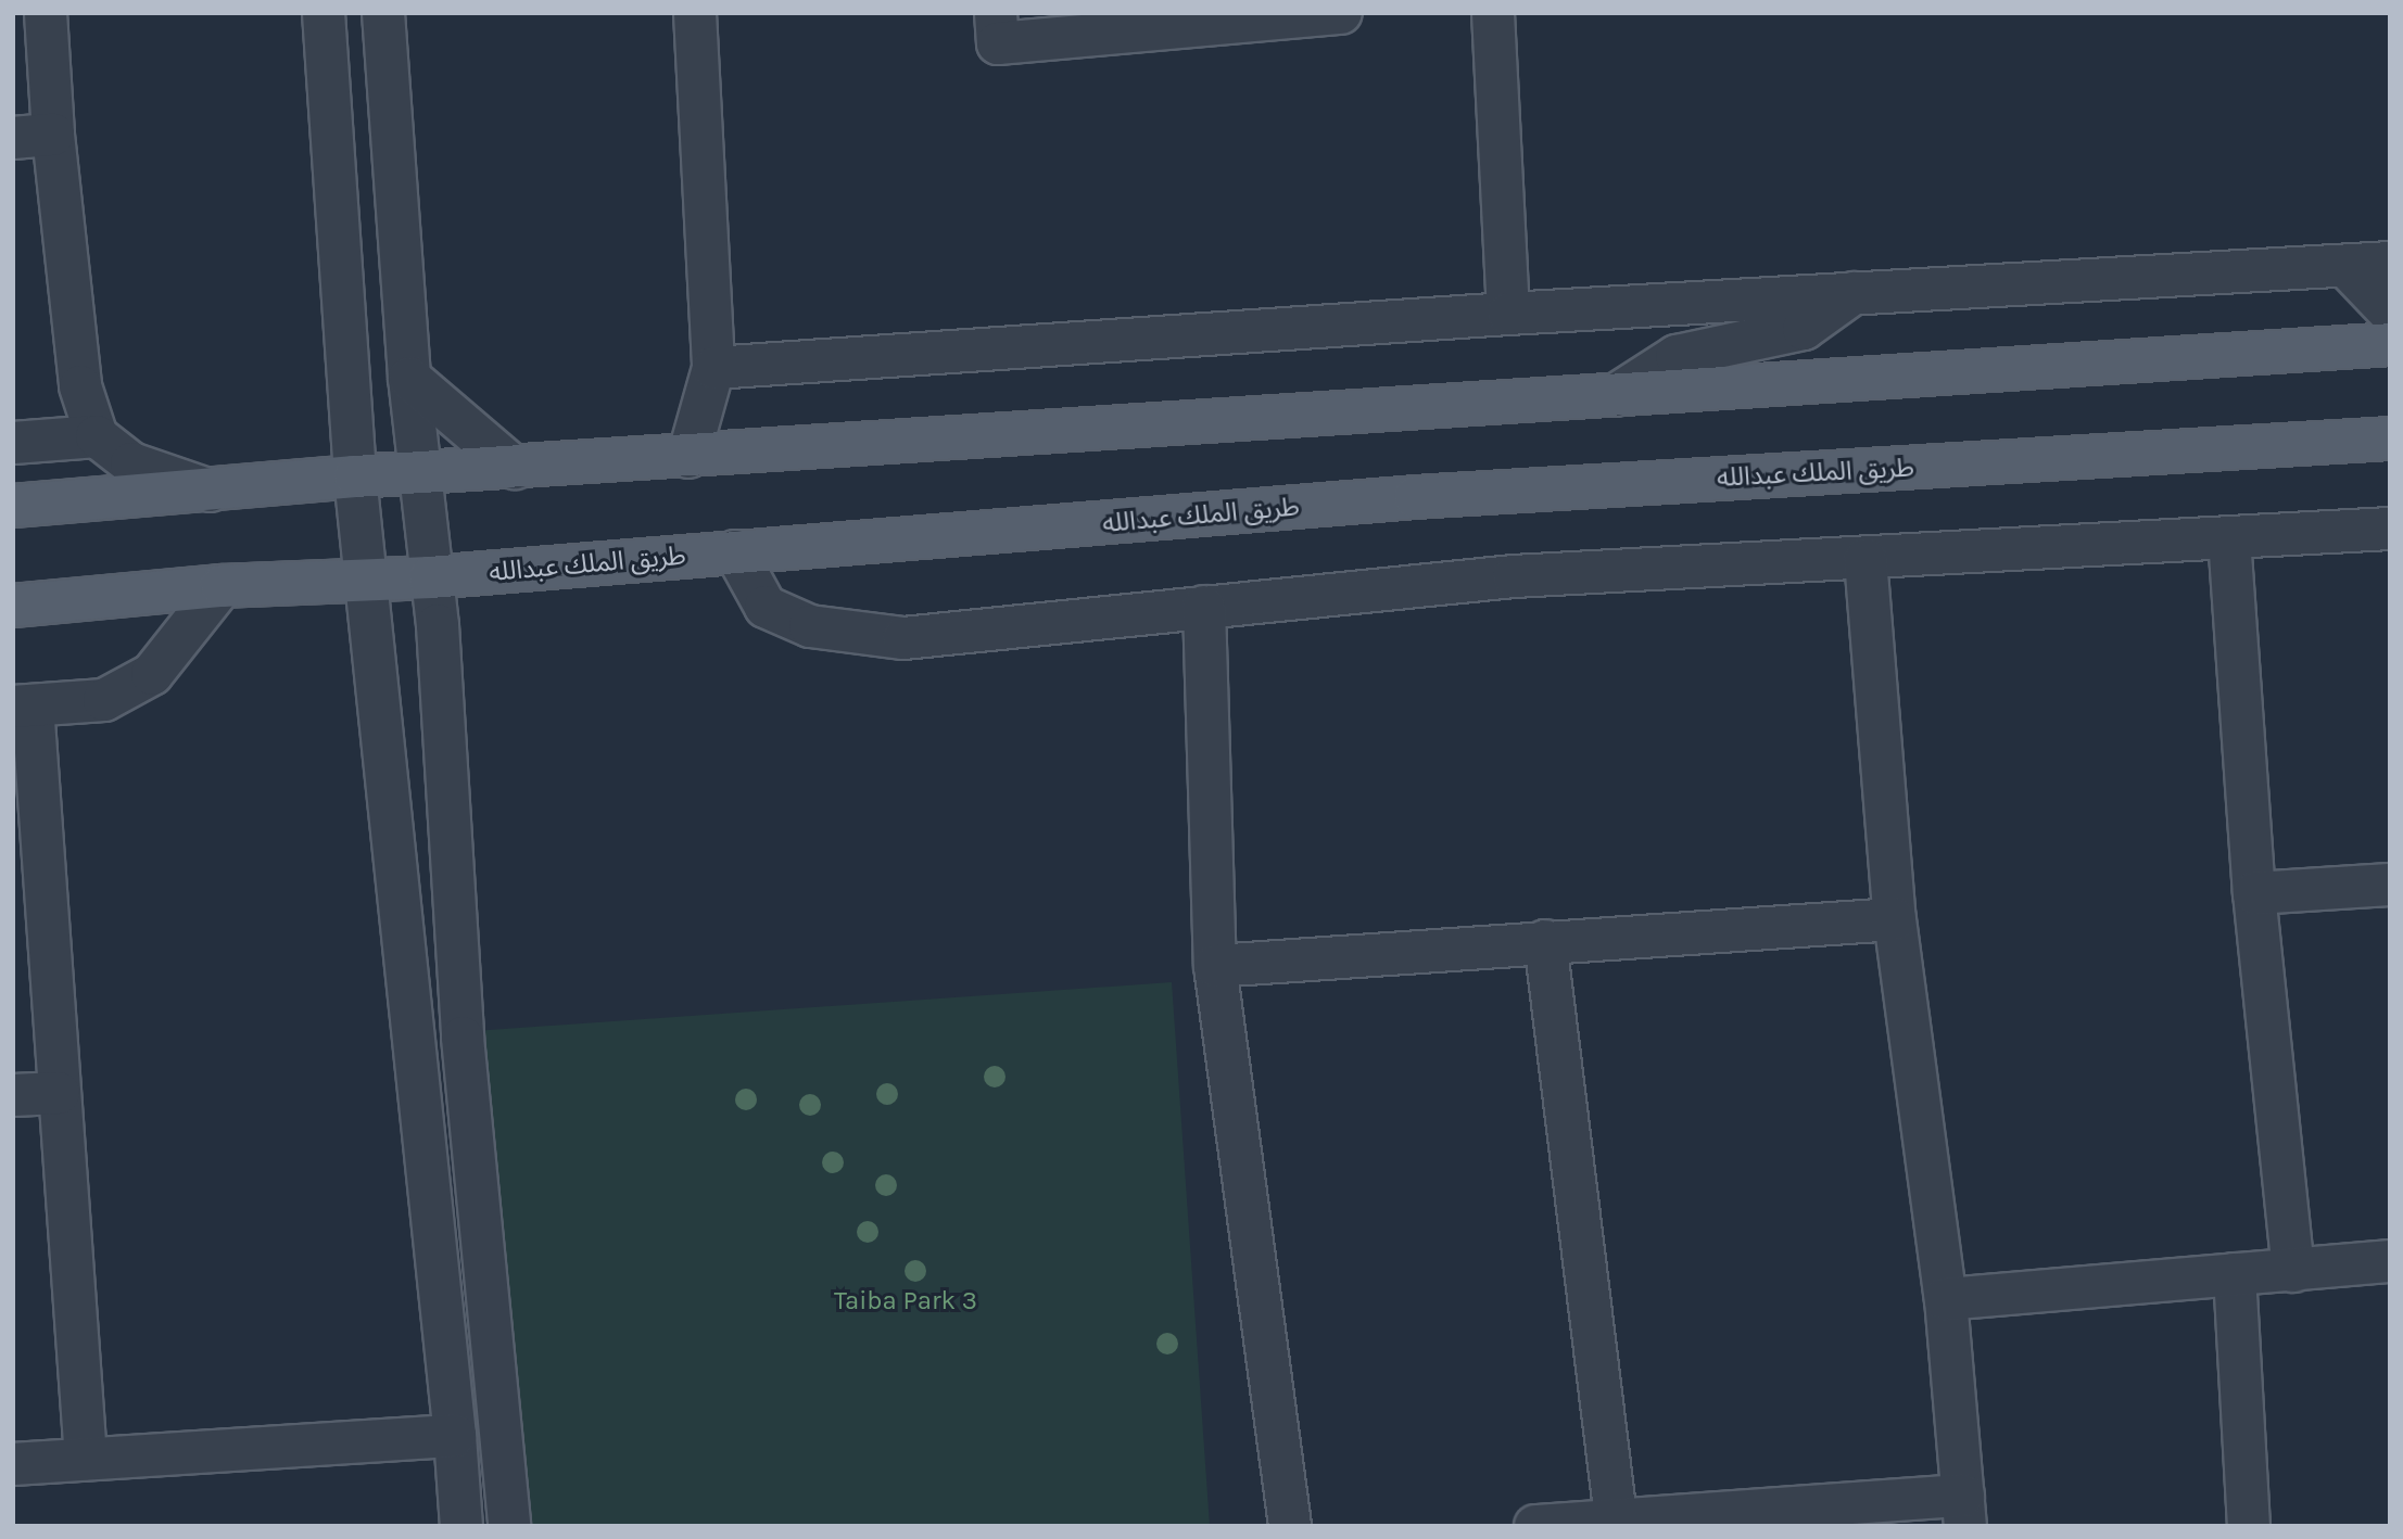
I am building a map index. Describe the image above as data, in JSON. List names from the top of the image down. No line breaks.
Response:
{"streets":{"main road":["طريق الملك عبدالله"]},"parks":["Taiba Park 3"]}
